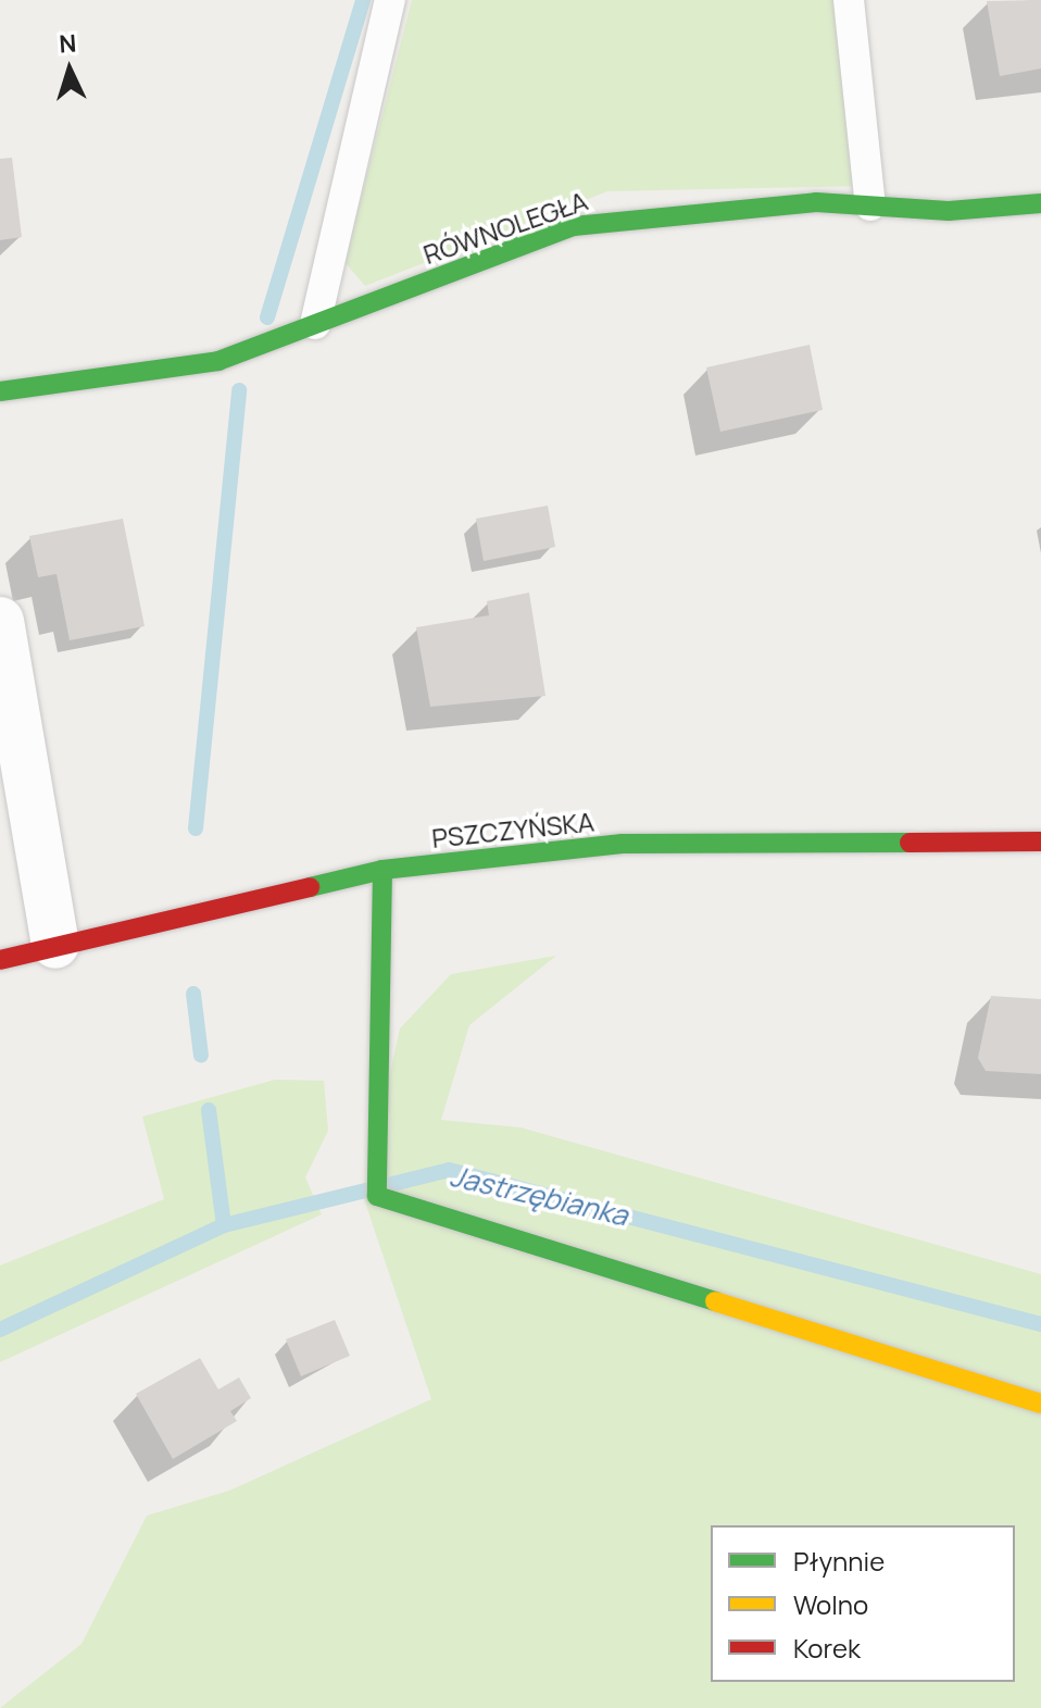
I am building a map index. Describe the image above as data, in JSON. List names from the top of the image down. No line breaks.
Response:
{"streets":{"street":["RÓWNOLEGŁA","PSZCZYŃSKA"]},"water":["Jastrzębianka"],"legend":["Płynnie","Wolno","Korek"],"north":"top"}
